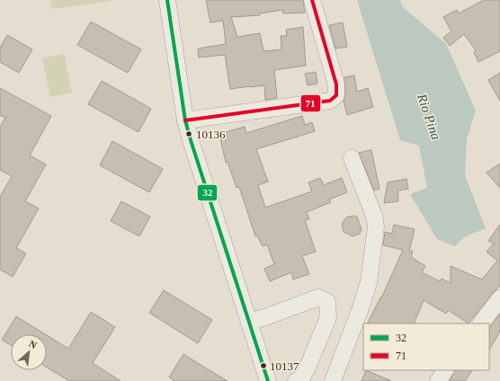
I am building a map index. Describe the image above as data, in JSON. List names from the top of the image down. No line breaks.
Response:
{"water":["Rio Pina"],"places":["10136","10137"],"lines":["transit line 32","transit line 71"],"legend":["32","71"],"north":"top right"}
